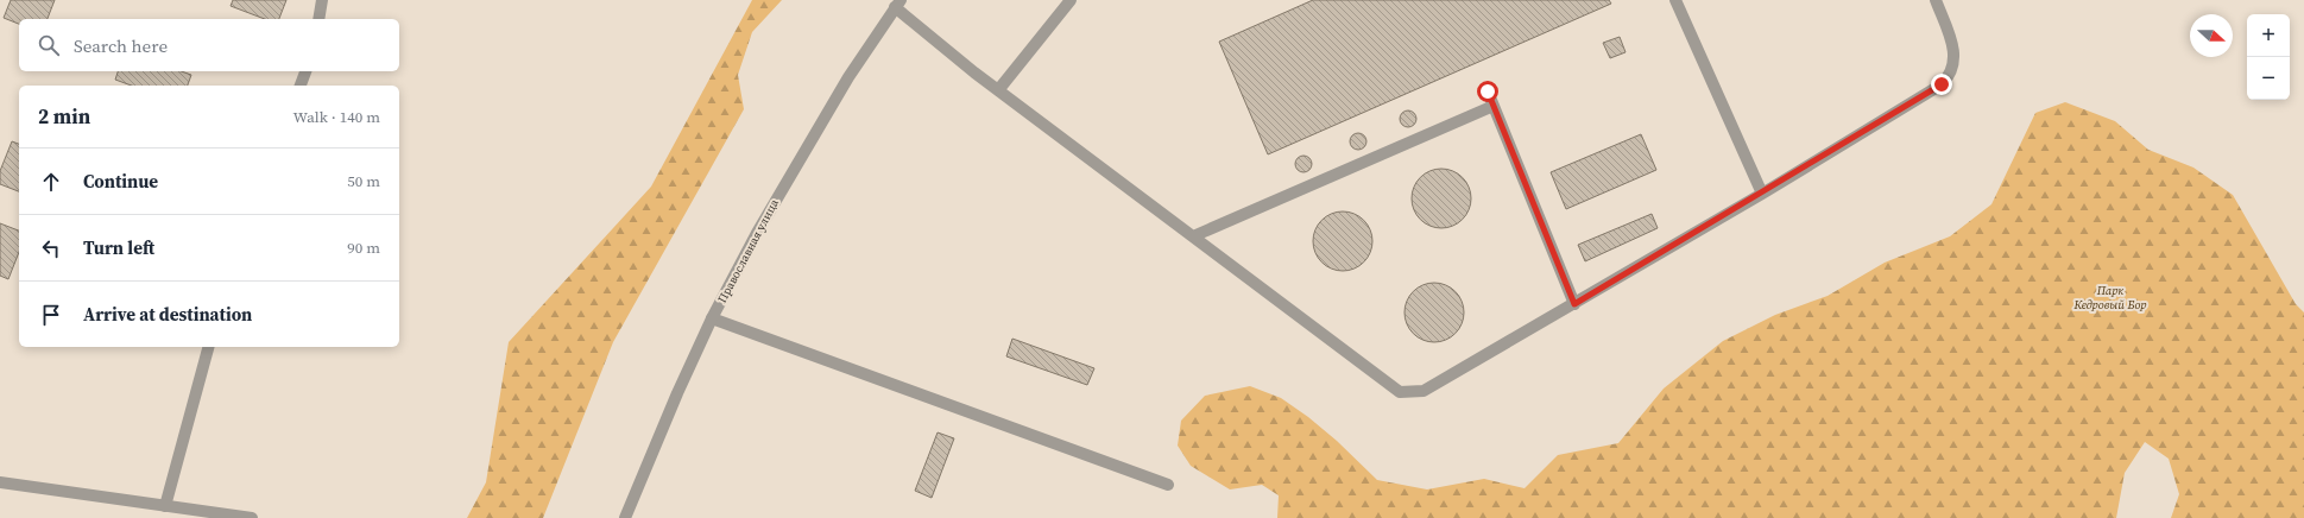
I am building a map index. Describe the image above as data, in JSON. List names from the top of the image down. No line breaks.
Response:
{"streets":{"street":["Православная улица"]},"parks":["Парк Кедровый Бор"],"north":"right","page":{"map_buttons":["+","−"],"search":"Search here","heading":["2 min","Walk · 140 m"],"list":[["Continue","50 m"],["Turn left","90 m"],"Arrive at destination"]}}
